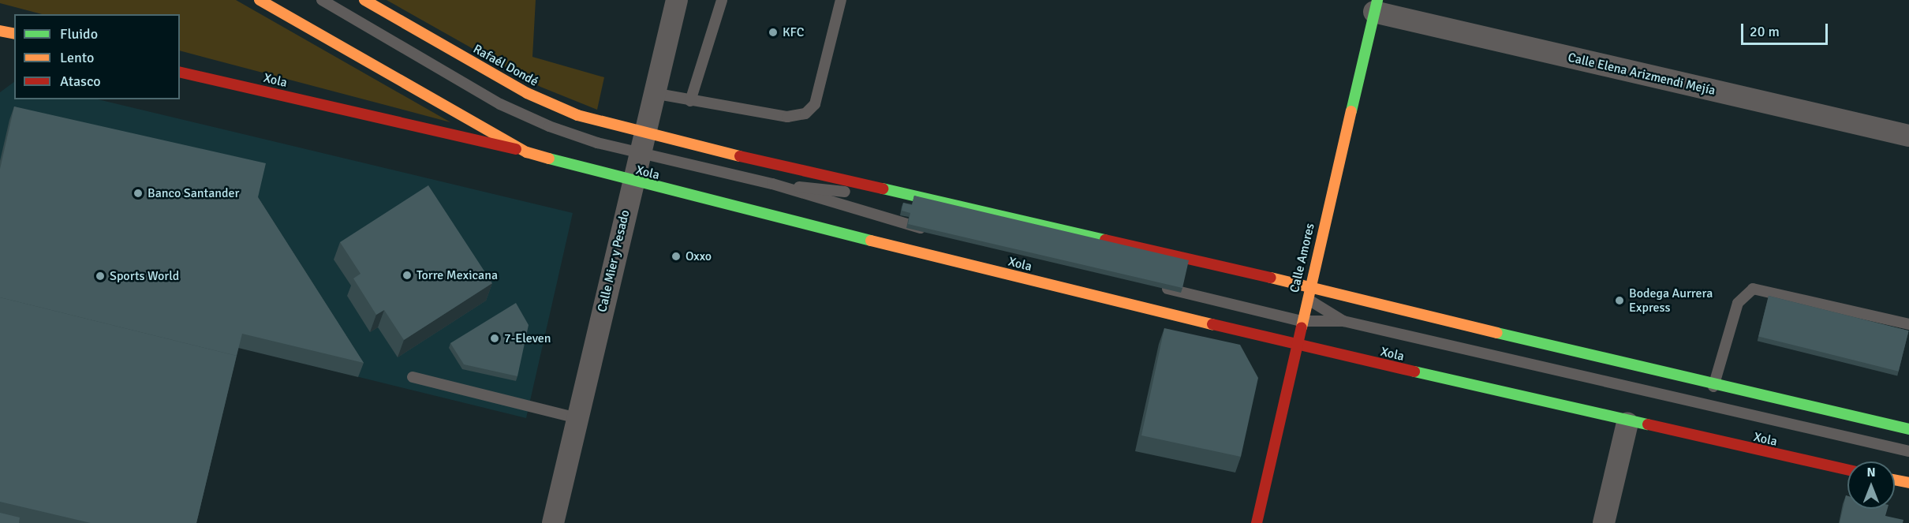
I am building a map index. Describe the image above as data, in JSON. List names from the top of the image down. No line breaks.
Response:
{"streets":{"main road":["Rafaél Dondé","Xola","Calle Amores"],"street":["Calle Elena Arizmendi Mejía","Calle Mier y Pesado"]},"crossings":[["Rafaél Dondé","Calle Mier y Pesado"],["Calle Elena Arizmendi Mejía","Calle Amores"],["Xola","Calle Amores"],["Xola","Calle Mier y Pesado"]],"places":["KFC","Banco Santander","Oxxo","Torre Mexicana","Sports World","Bodega Aurrera Express","7-Eleven"],"legend":["Fluido","Lento","Atasco"],"scale_bar":"20 m","north":"top"}
